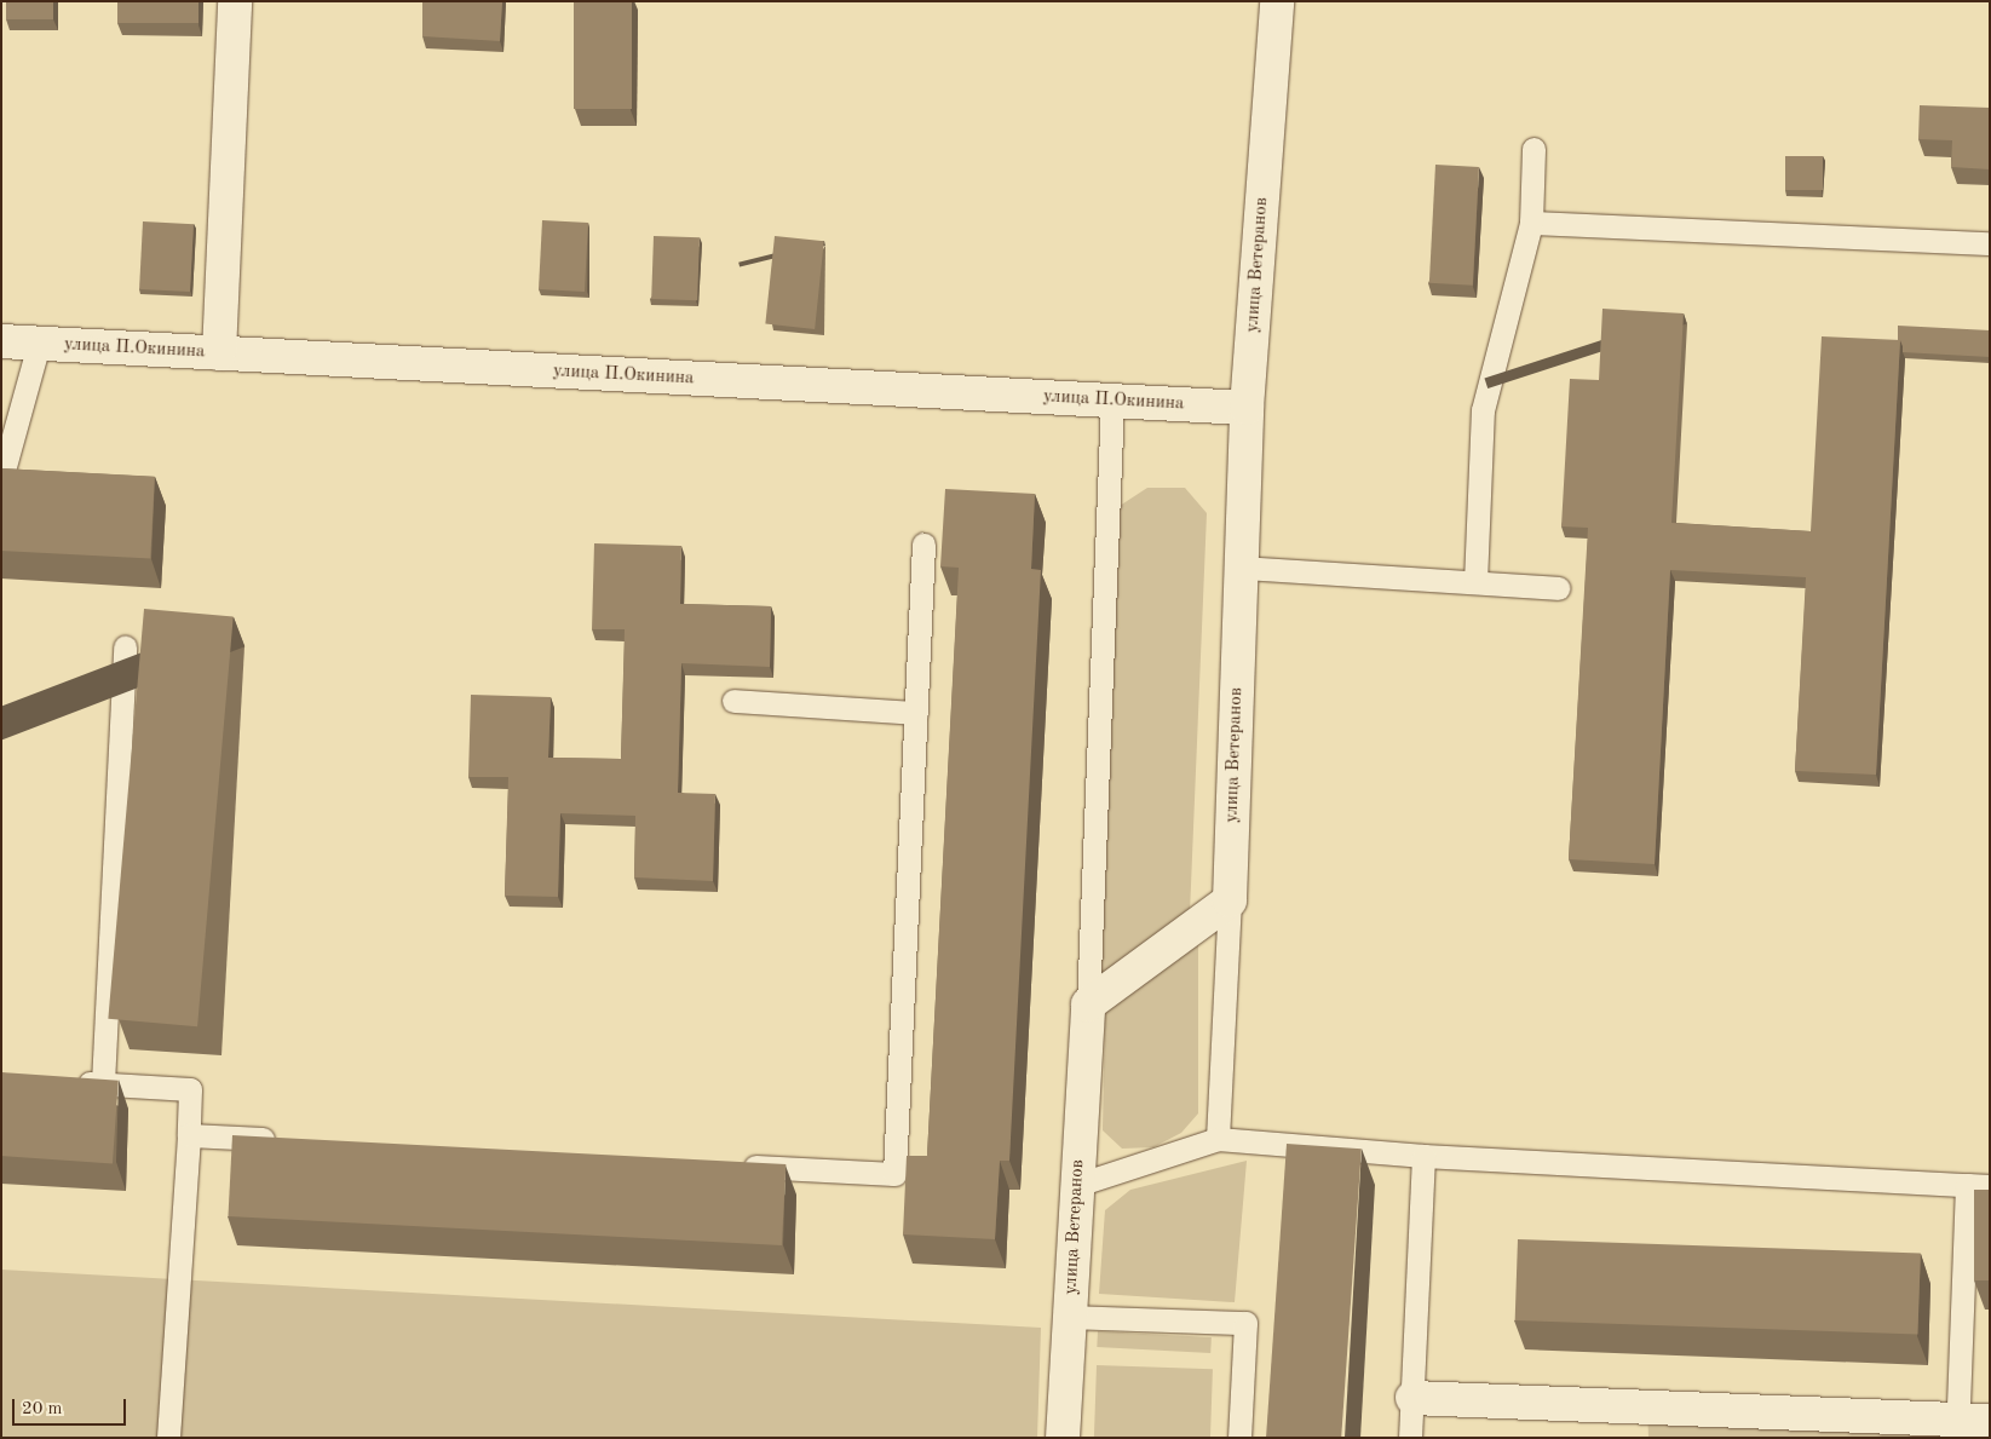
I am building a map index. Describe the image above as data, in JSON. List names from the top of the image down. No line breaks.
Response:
{"streets":{"street":["улица Ветеранов","улица П.Окинина"]},"crossings":[["улица Ветеранов","улица П.Окинина"]],"scale_bar":"20 m"}
